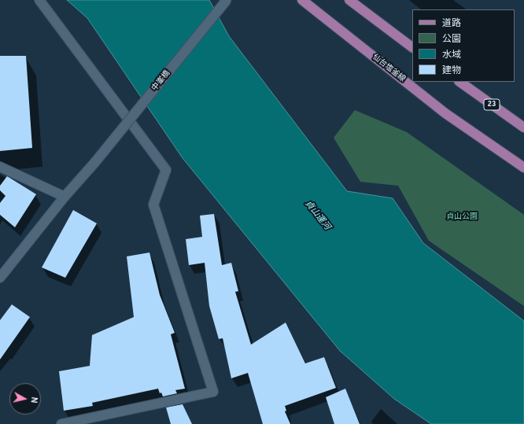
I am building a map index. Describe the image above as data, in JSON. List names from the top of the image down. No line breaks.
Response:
{"streets":{"main road":["仙台塩釜線","23"],"street":["中峯橋"]},"water":["貞山運河"],"parks":["貞山公園"],"legend":["道路","公園","水域","建物"],"north":"right"}
